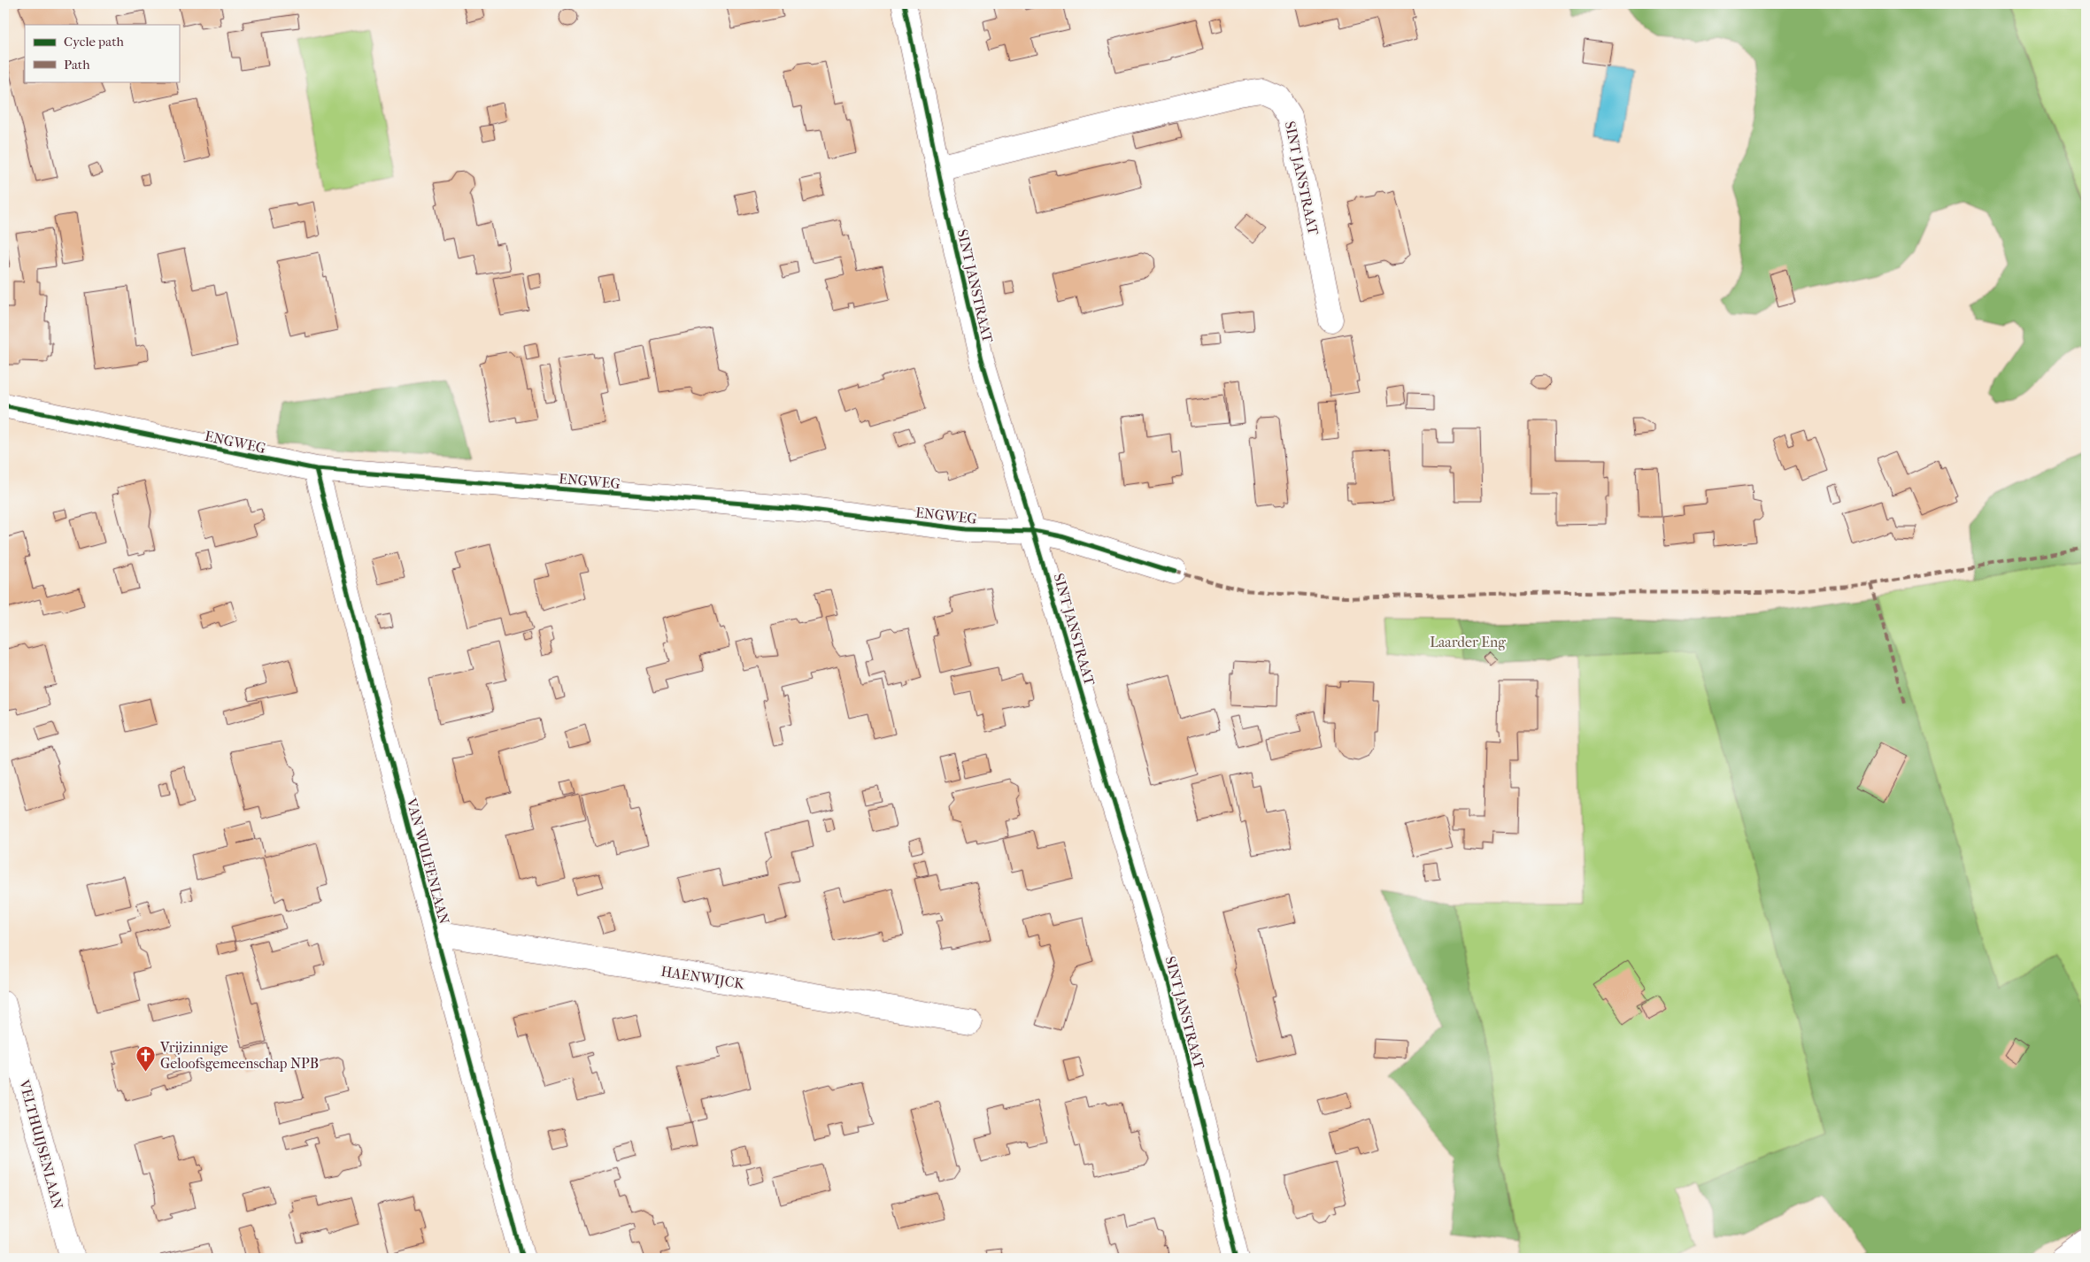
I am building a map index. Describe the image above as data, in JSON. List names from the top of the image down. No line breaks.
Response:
{"streets":{"street":["SINT JANSTRAAT","ENGWEG","VAN WULFENLAAN","HAENWIJCK","VELTHUIJSENLAAN"]},"crossings":[["SINT JANSTRAAT","ENGWEG"],["ENGWEG","VAN WULFENLAAN"],["VAN WULFENLAAN","HAENWIJCK"]],"parks":["Laarder Eng"],"places":{"church":["Vrijzinnige Geloofsgemeenschap NPB"]},"legend":["Cycle path","Path"]}
